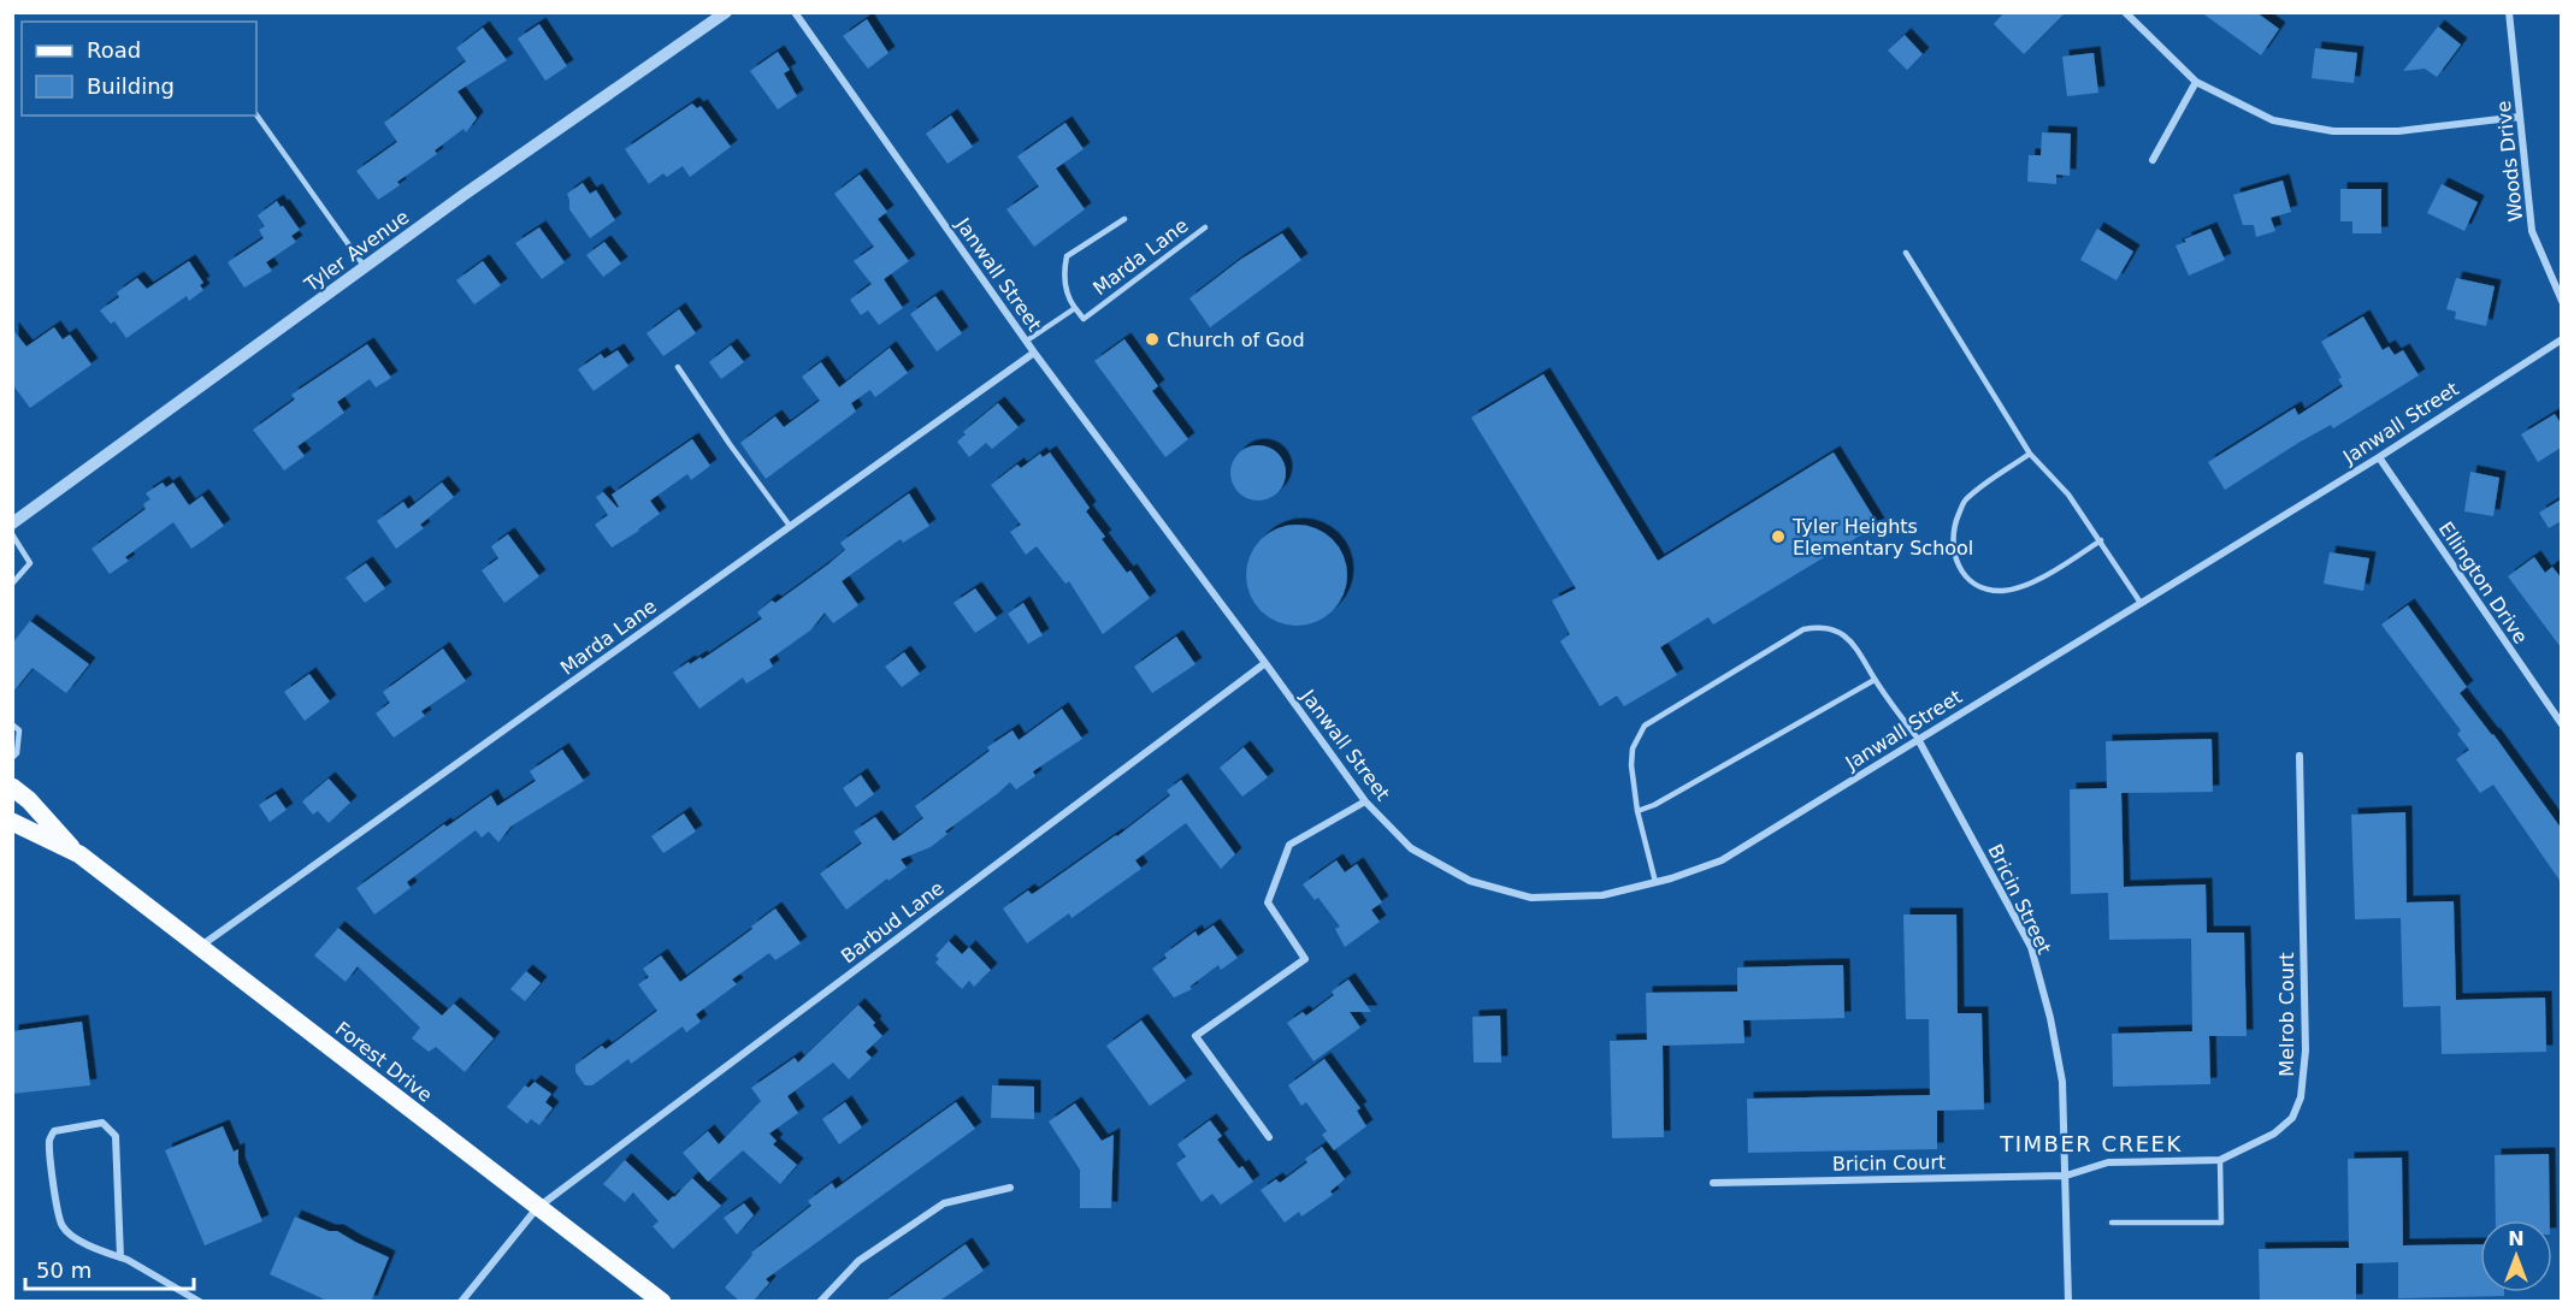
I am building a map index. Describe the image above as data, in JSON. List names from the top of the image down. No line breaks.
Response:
{"streets":{"main road":["Forest Drive"],"street":["Woods Drive","Tyler Avenue","Marda Lane","Janwall Street","Ellington Drive","Bricin Street","Barbud Lane","Melrob Court","Bricin Court"]},"crossings":[["Marda Lane","Janwall Street"],["Marda Lane","Forest Drive"],["Janwall Street","Ellington Drive"],["Janwall Street","Bricin Street"],["Janwall Street","Barbud Lane"],["Bricin Street","Melrob Court"],["Bricin Street","Bricin Court"],["Barbud Lane","Forest Drive"],["Melrob Court","Bricin Court"]],"districts":["TIMBER CREEK"],"places":["Church of God","Tyler Heights Elementary School"],"legend":["Road","Building"],"scale_bar":"50 m","north":"top"}
